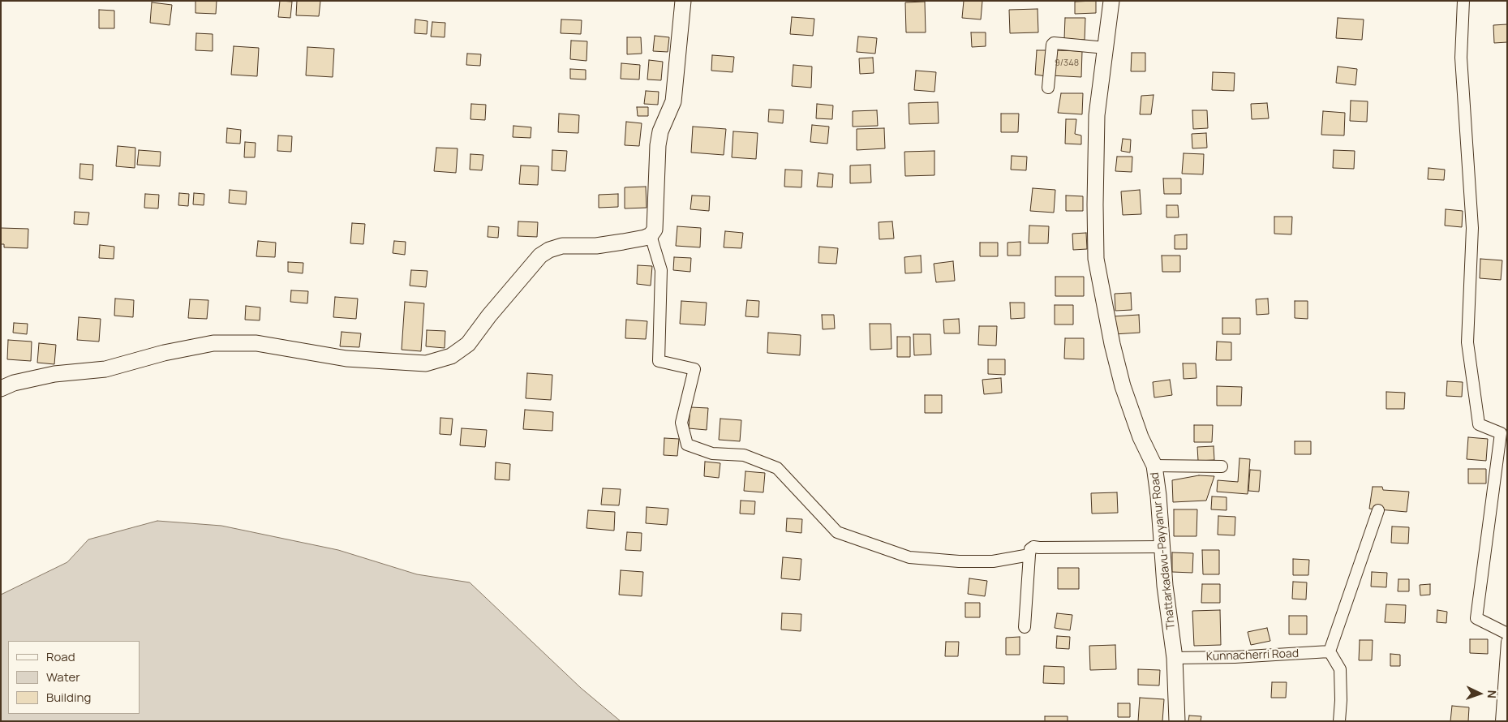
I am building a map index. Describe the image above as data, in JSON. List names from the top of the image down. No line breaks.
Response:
{"streets":{"main road":["Thattarkadavu-Payyanur Road"],"street":["Kunnacherri Road"]},"crossings":[["Thattarkadavu-Payyanur Road","Kunnacherri Road"]],"house_numbers":["9/348"],"legend":["Road","Water","Building"],"north":"right"}
